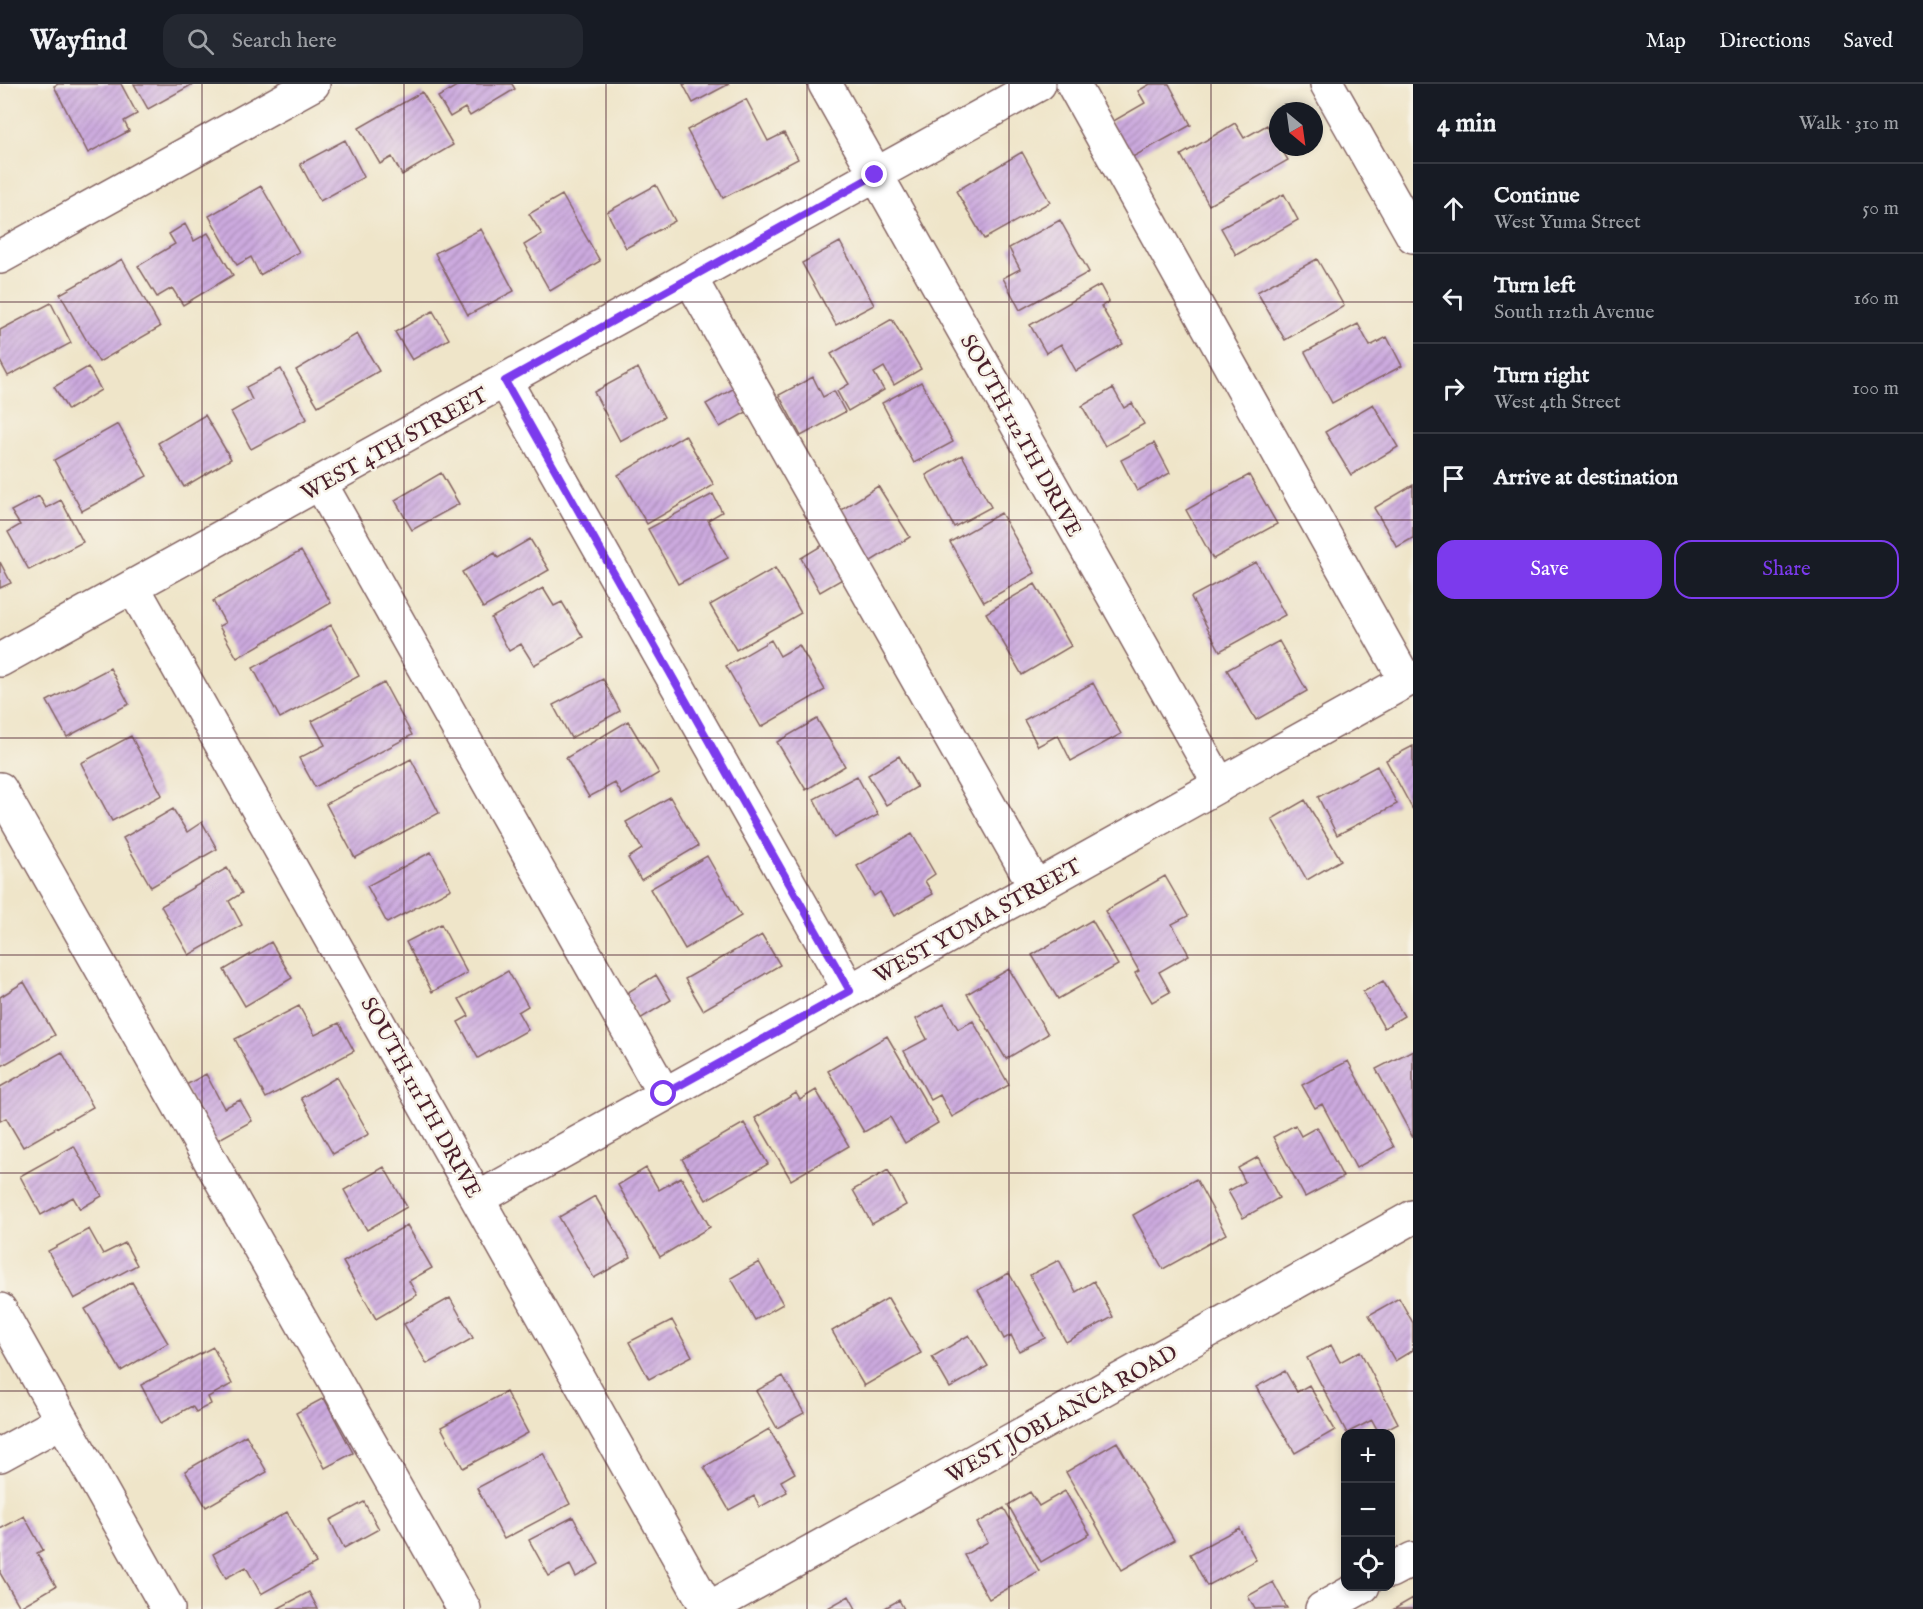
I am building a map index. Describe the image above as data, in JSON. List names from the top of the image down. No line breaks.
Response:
{"streets":{"street":["SOUTH 112TH DRIVE","WEST 4TH STREET","WEST YUMA STREET","SOUTH 111TH DRIVE","WEST JOBLANCA ROAD"]},"crossings":[["SOUTH 112TH DRIVE","WEST 4TH STREET"],["SOUTH 112TH DRIVE","WEST YUMA STREET"],["WEST 4TH STREET","SOUTH 111TH DRIVE"],["WEST YUMA STREET","SOUTH 111TH DRIVE"],["SOUTH 111TH DRIVE","WEST JOBLANCA ROAD"]],"north":"bottom right","page":{"header":"Wayfind","search":"Search here","nav":["Map","Directions","Saved"],"heading":["4 min","Walk · 310 m"],"list":[["Continue","West Yuma Street","50 m"],["Turn left","South 112th Avenue","160 m"],["Turn right","West 4th Street","100 m"],"Arrive at destination"],"buttons":["Save","Share"],"map_buttons":["+","−"]}}
